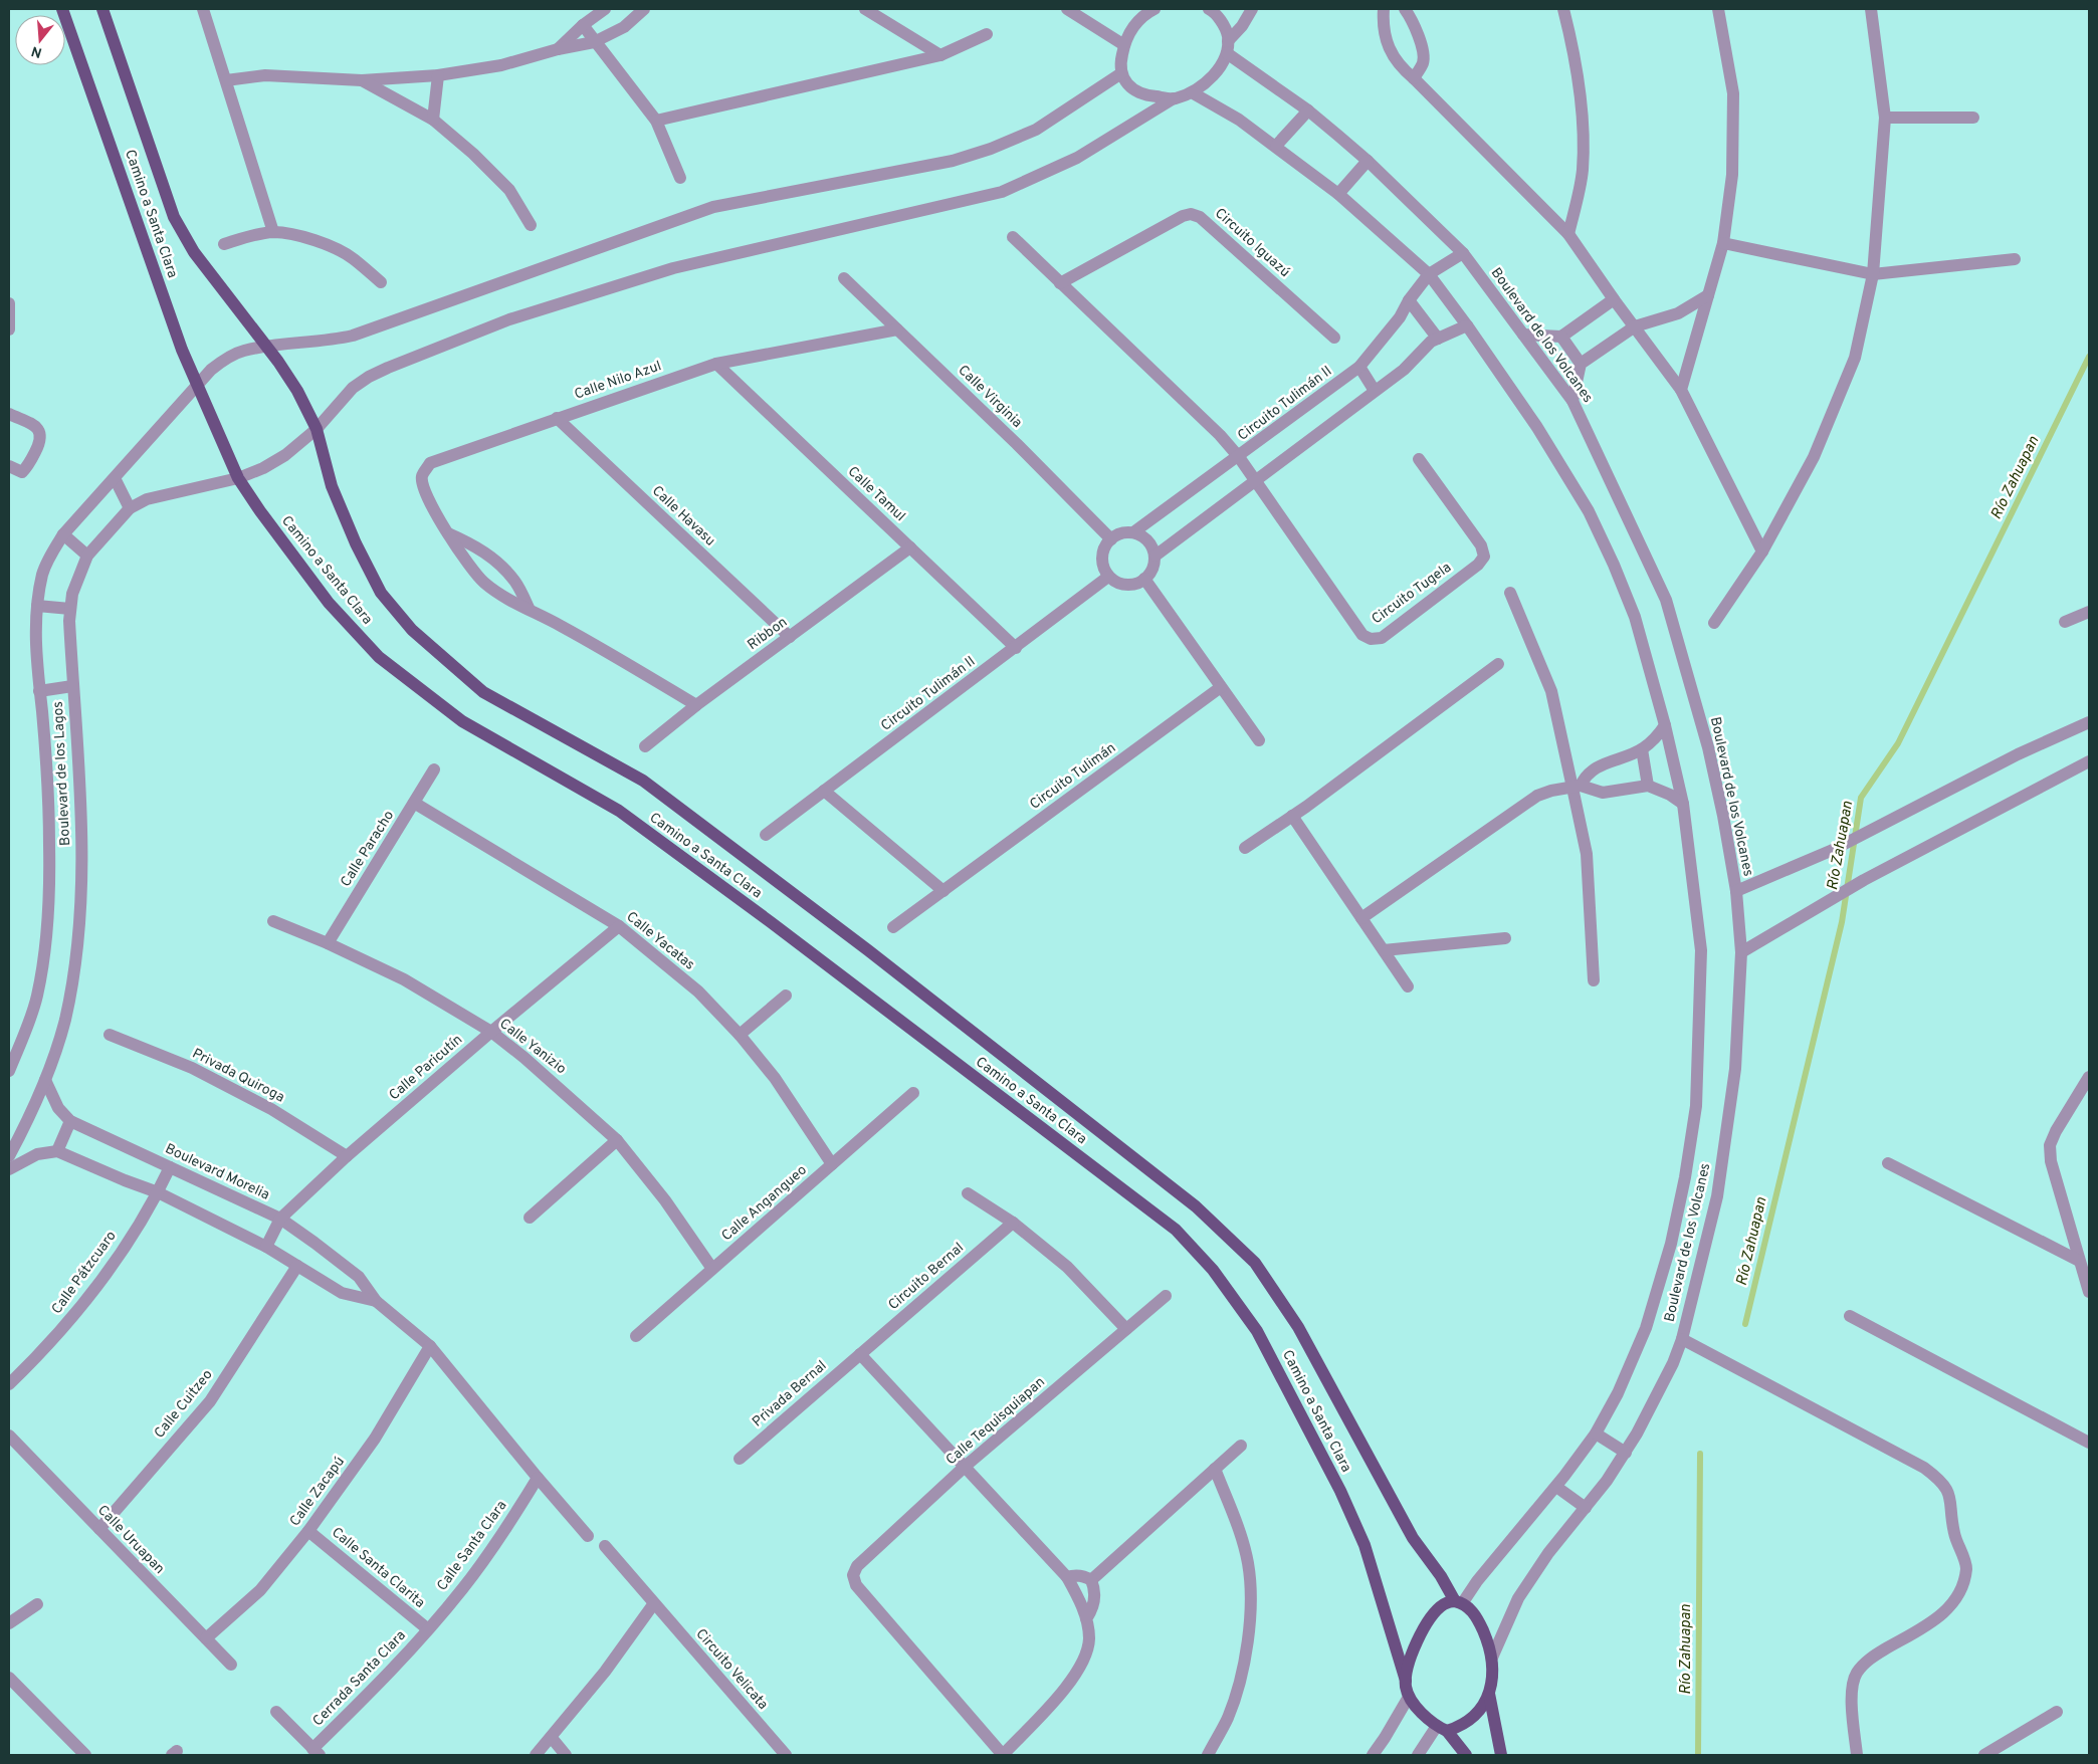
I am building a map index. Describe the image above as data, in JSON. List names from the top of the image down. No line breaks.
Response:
{"streets":{"main road":["Camino a Santa Clara"],"street":["Circuito Iguazú","Boulevard de los Volcanes","Calle Nilo Azul","Calle Virginia","Circuito Tulimán II","Calle Tamul","Calle Havasu","Circuito Tugela","Ribbon","Boulevard de los Lagos","Circuito Tulimán","Calle Paracho","Calle Yacatas","Calle Yanizio","Calle Paricutín","Privada Quiroga","Boulevard Morelia","Calle Angangueo","Calle Pátzcuaro","Circuito Bernal","Privada Bernal","Calle Cuitzeo","Calle Tequisquiapan","Calle Zacapú","Calle Uruapan","Calle Santa Clara","Calle Santa Clarita","Circuito Velicata","Cerrada Santa Clara"]},"crossings":[["Camino a Santa Clara","Boulevard de los Volcanes"],["Camino a Santa Clara","Boulevard de los Lagos"],["Boulevard de los Volcanes","Circuito Tulimán II"],["Calle Nilo Azul","Calle Virginia"],["Calle Nilo Azul","Calle Tamul"],["Calle Nilo Azul","Calle Havasu"],["Calle Nilo Azul","Ribbon"],["Calle Virginia","Circuito Tulimán II"],["Circuito Tulimán II","Calle Tamul"],["Calle Tamul","Ribbon"],["Calle Havasu","Ribbon"],["Boulevard de los Lagos","Boulevard Morelia"],["Calle Paracho","Calle Yacatas"],["Calle Paracho","Calle Yanizio"],["Calle Yacatas","Calle Paricutín"],["Calle Yacatas","Calle Angangueo"],["Calle Yanizio","Calle Paricutín"],["Calle Yanizio","Calle Angangueo"],["Calle Paricutín","Privada Quiroga"],["Calle Paricutín","Boulevard Morelia"],["Boulevard Morelia","Calle Pátzcuaro"],["Boulevard Morelia","Calle Cuitzeo"],["Boulevard Morelia","Calle Zacapú"],["Boulevard Morelia","Calle Santa Clara"],["Circuito Bernal","Privada Bernal"],["Calle Cuitzeo","Calle Uruapan"],["Calle Zacapú","Calle Uruapan"],["Calle Zacapú","Calle Santa Clarita"],["Calle Santa Clara","Calle Santa Clarita"],["Calle Santa Clara","Cerrada Santa Clara"],["Calle Santa Clarita","Cerrada Santa Clara"]],"water":["Río Zahuapan"],"north":"bottom"}
